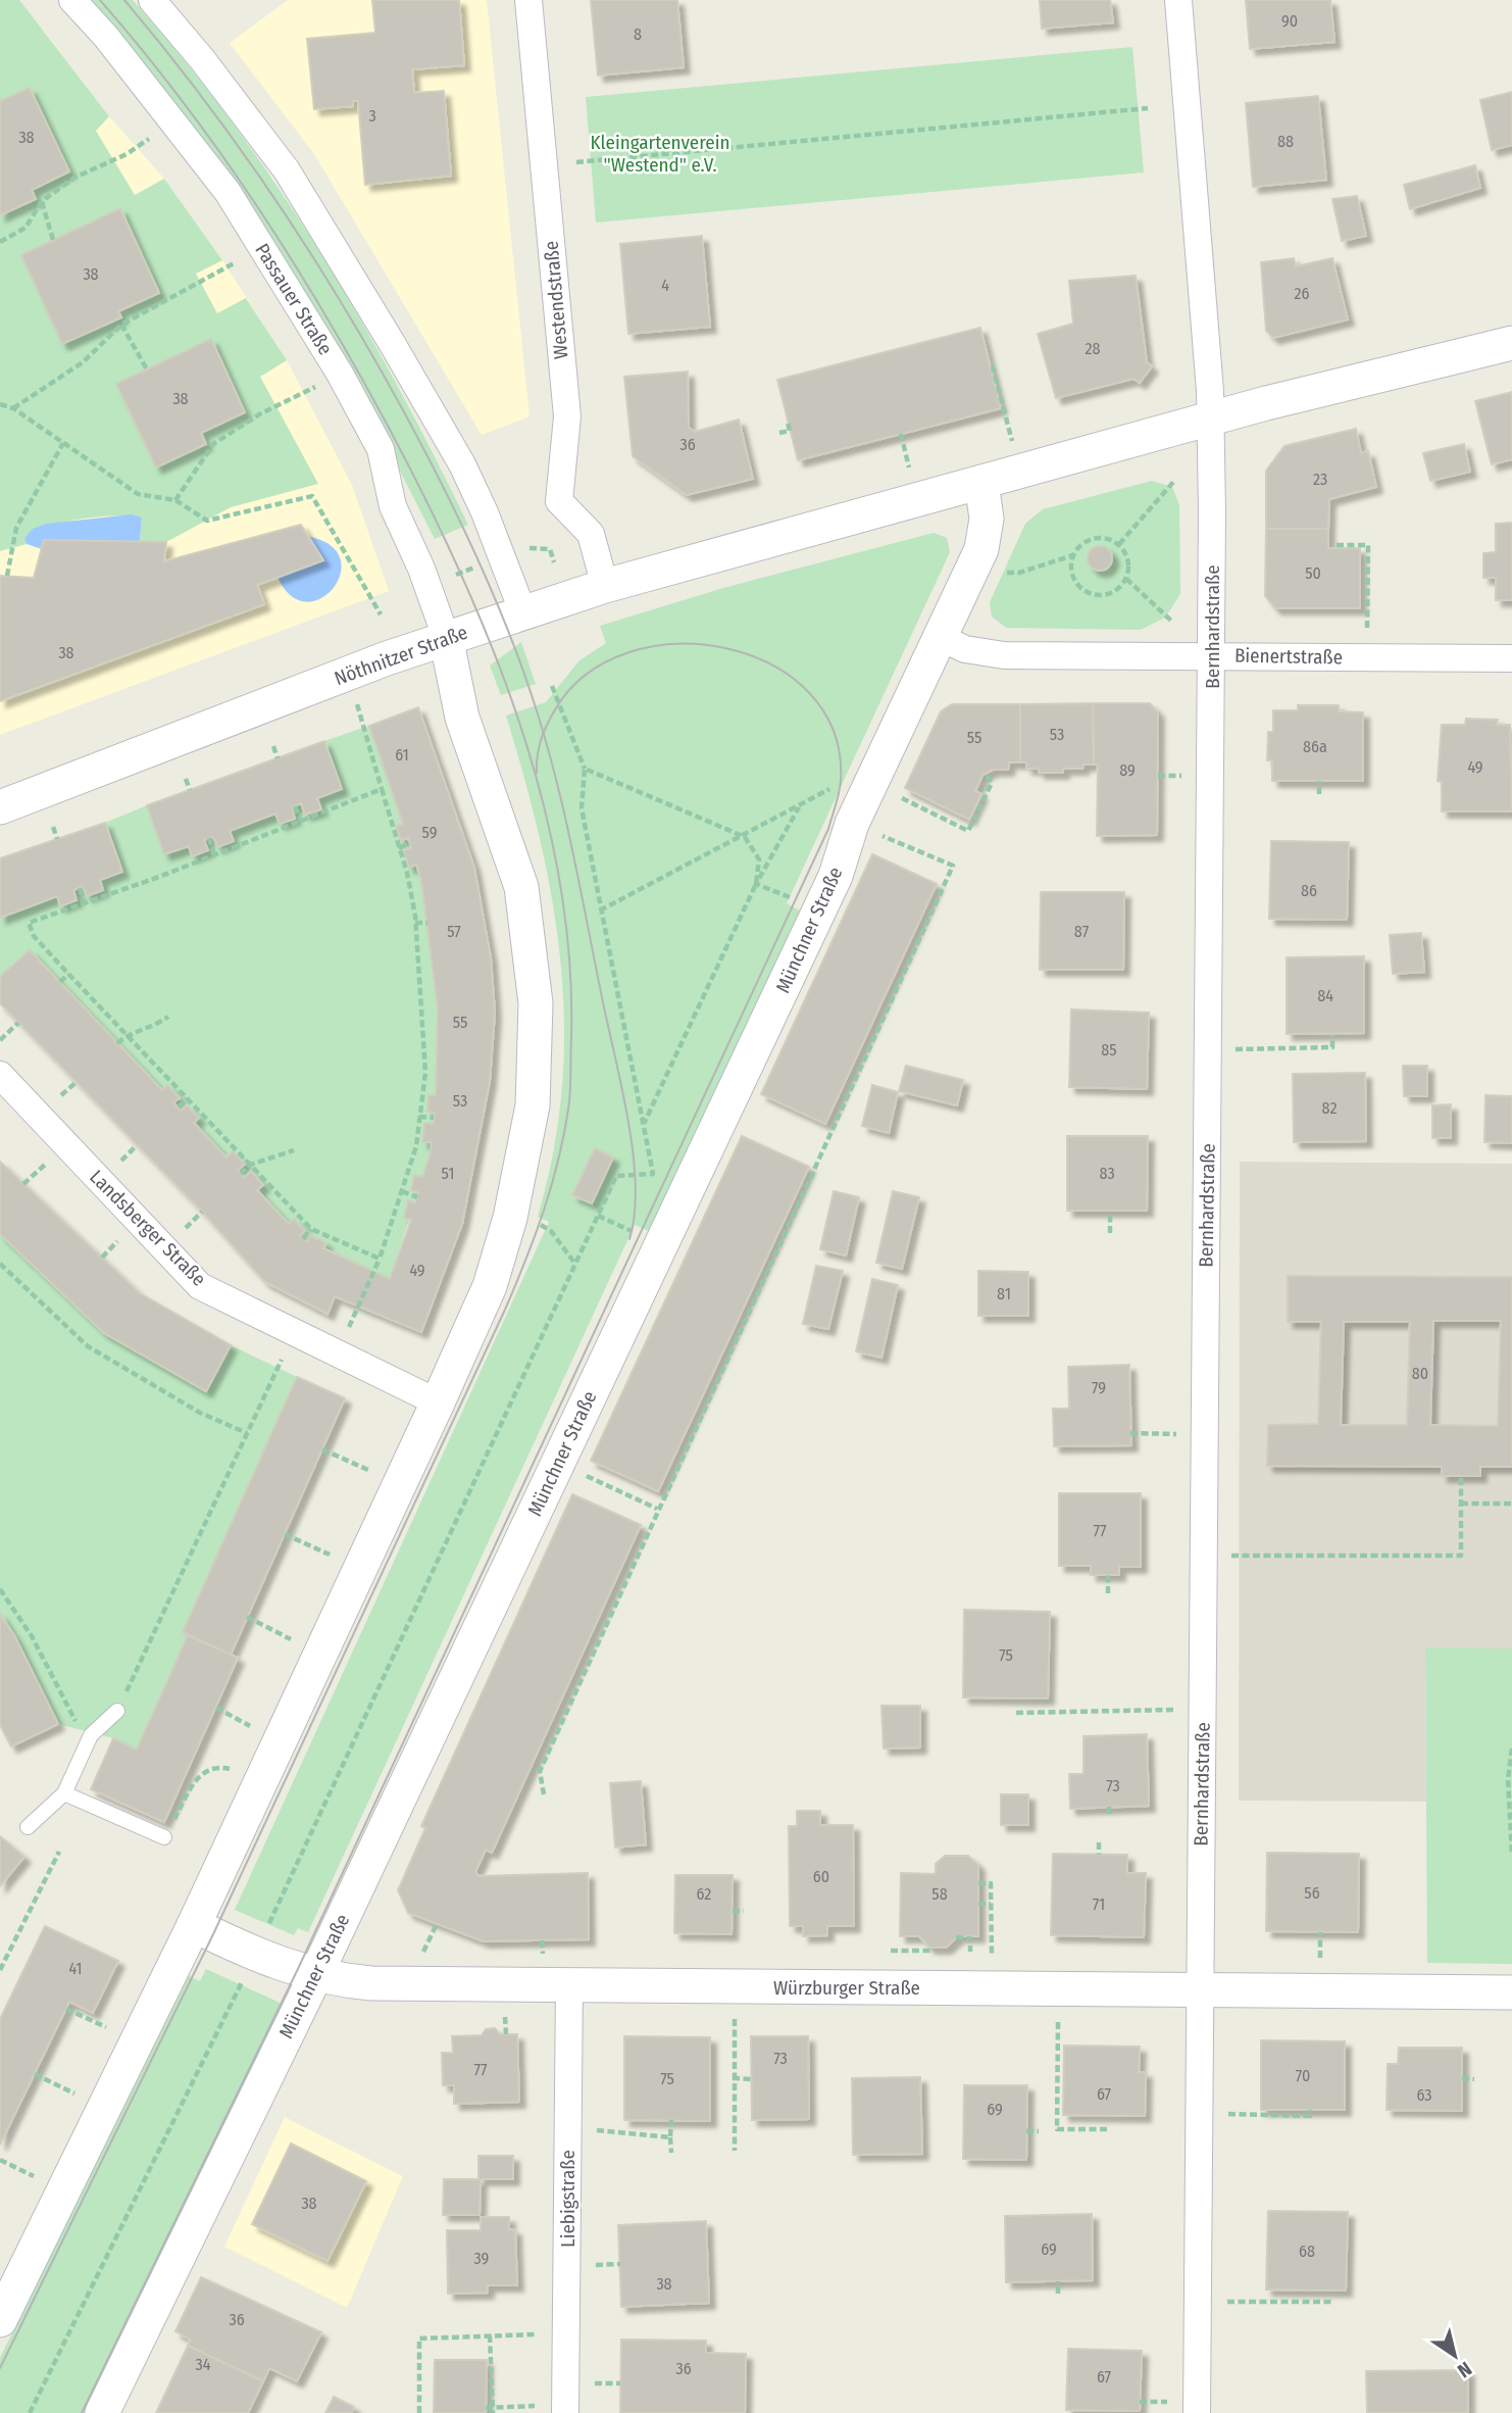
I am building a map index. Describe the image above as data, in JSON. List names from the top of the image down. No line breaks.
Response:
{"streets":{"street":["Passauer Straße","Westendstraße","Bernhardstraße","Nöthnitzer Straße","Bienertstraße","Münchner Straße","Landsberger Straße","Würzburger Straße","Liebigstraße"]},"crossings":[["Passauer Straße","Nöthnitzer Straße"],["Westendstraße","Nöthnitzer Straße"],["Bernhardstraße","Nöthnitzer Straße"],["Bernhardstraße","Bienertstraße"],["Bernhardstraße","Würzburger Straße"],["Nöthnitzer Straße","Münchner Straße"],["Bienertstraße","Münchner Straße"],["Münchner Straße","Würzburger Straße"],["Würzburger Straße","Liebigstraße"]],"parks":["Kleingartenverein \"Westend\" e.V."],"house_numbers":["90","8","3","38","88","38","4","26","28","38","36","23","50","38","53","55","86a","61","49","89","59","86","57","87","84","55","85","53","82","51","83","49","81","80","79","77","75","73","60","56","62","58","71","41","73","77","70","75","67","63","69","38","69","68","39","38","36","34","36","67"],"north":"bottom right"}
